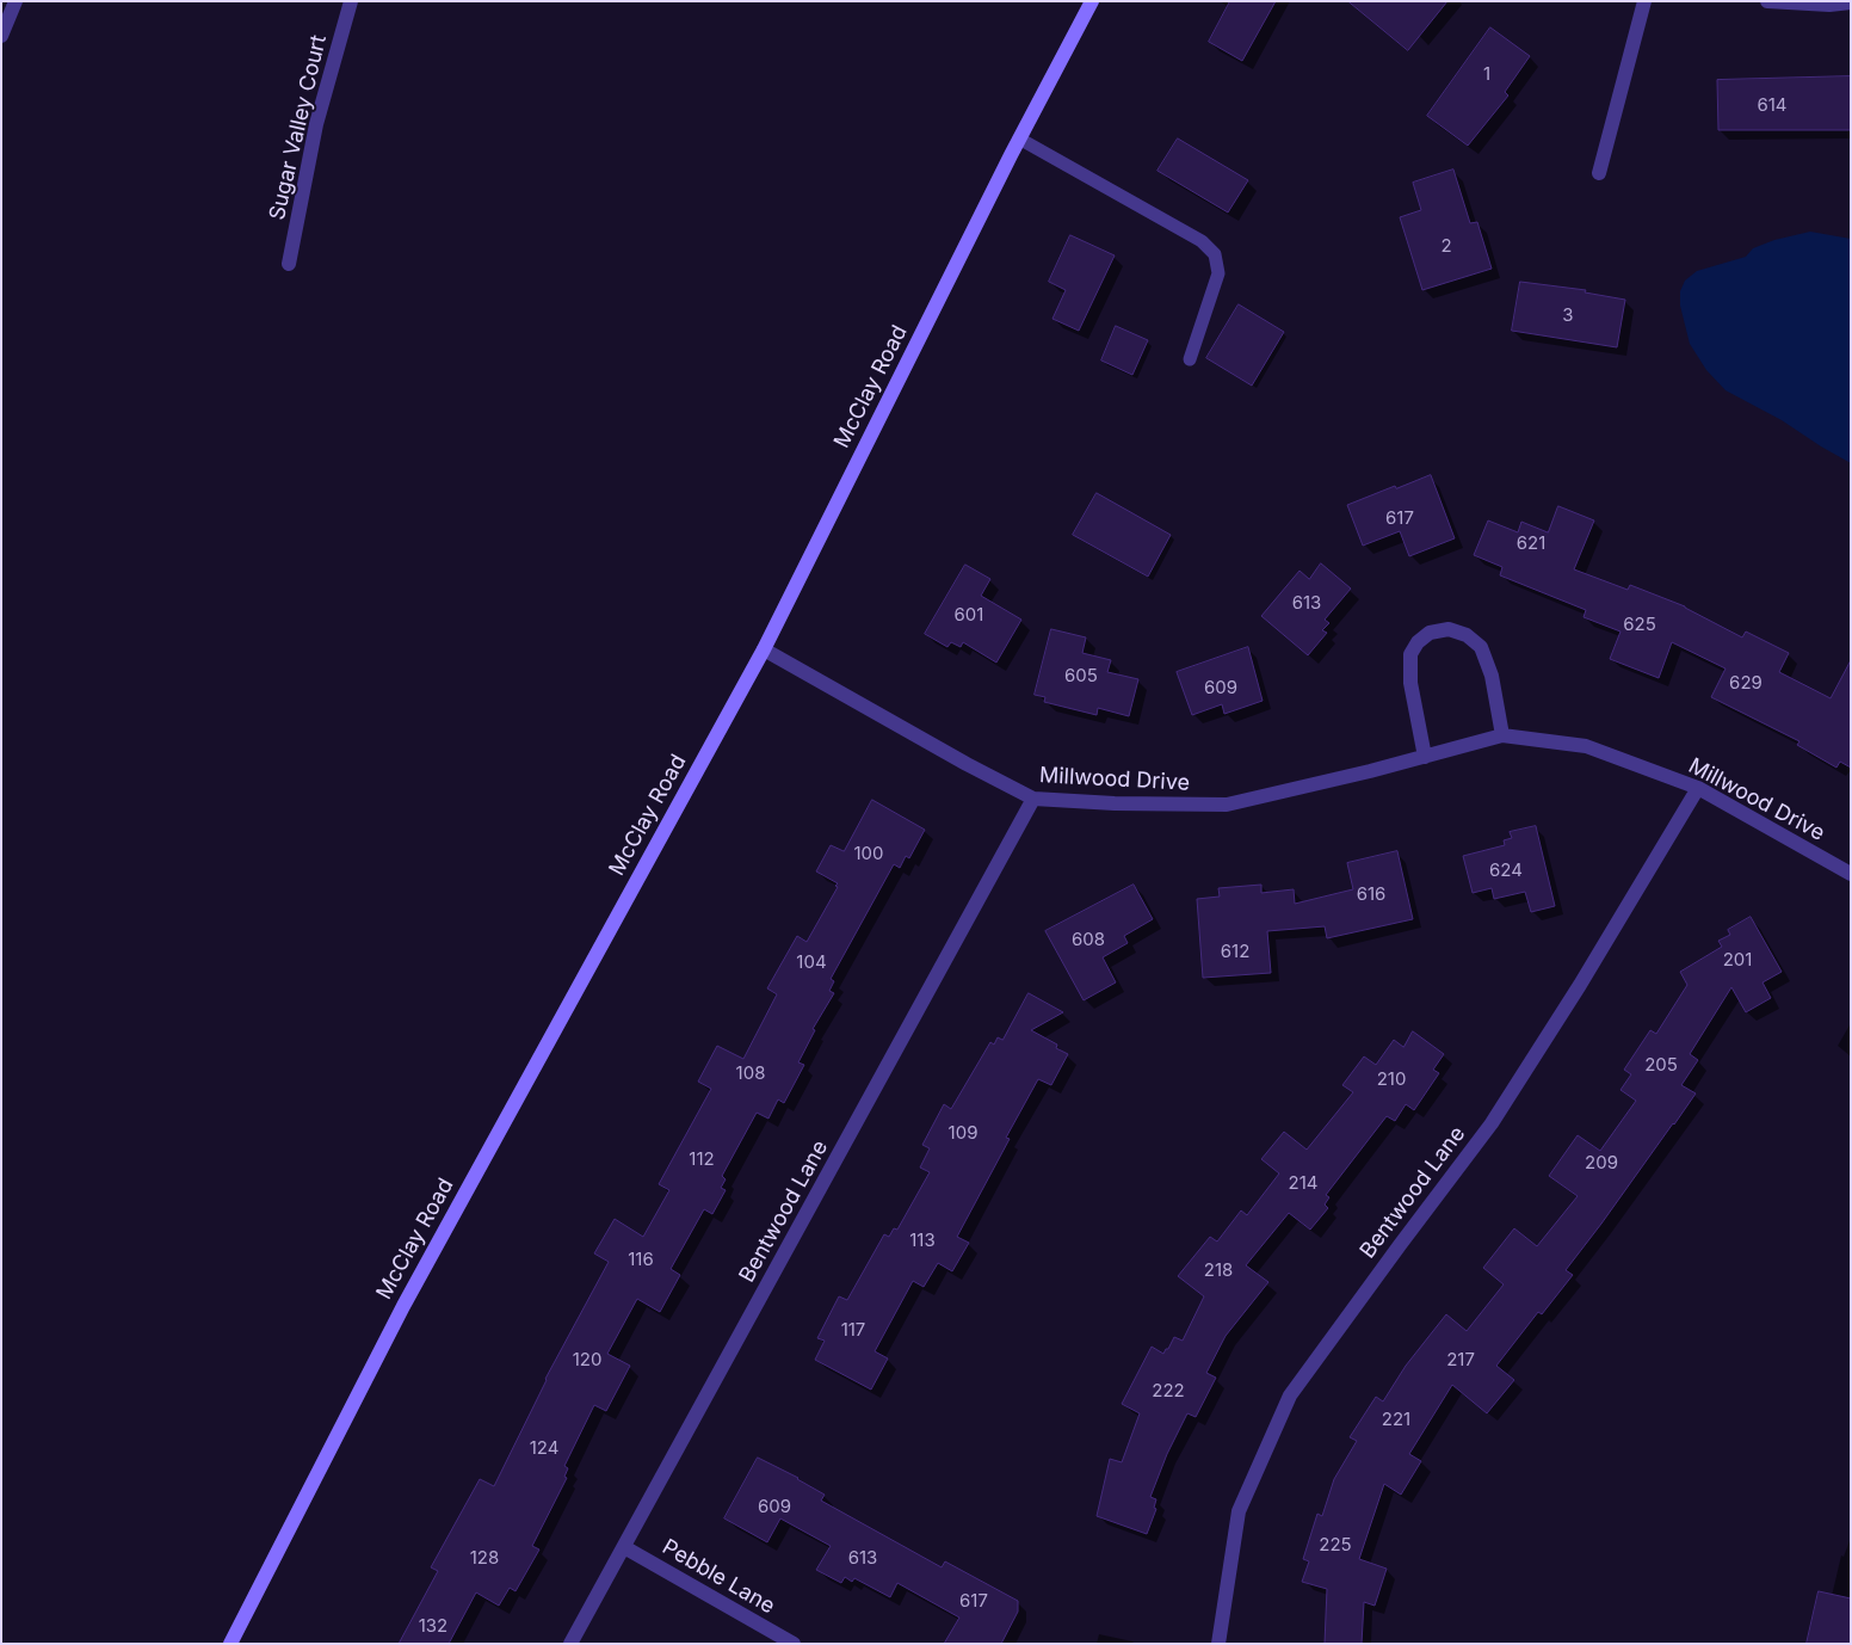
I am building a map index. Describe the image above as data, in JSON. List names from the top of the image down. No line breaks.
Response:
{"streets":{"main road":["McClay Road"],"street":["Sugar Valley Court","Millwood Drive","Bentwood Lane","Pebble Lane"]},"crossings":[["McClay Road","Millwood Drive"],["Millwood Drive","Bentwood Lane"],["Bentwood Lane","Pebble Lane"]],"house_numbers":["1","614","2","3","617","621","613","601","625","605","629","609","100","624","616","608","612","201","104","205","108","210","109","112","209","214","113","116","218","117","120","217","222","221","124","609","225","128","613","617","132"]}
